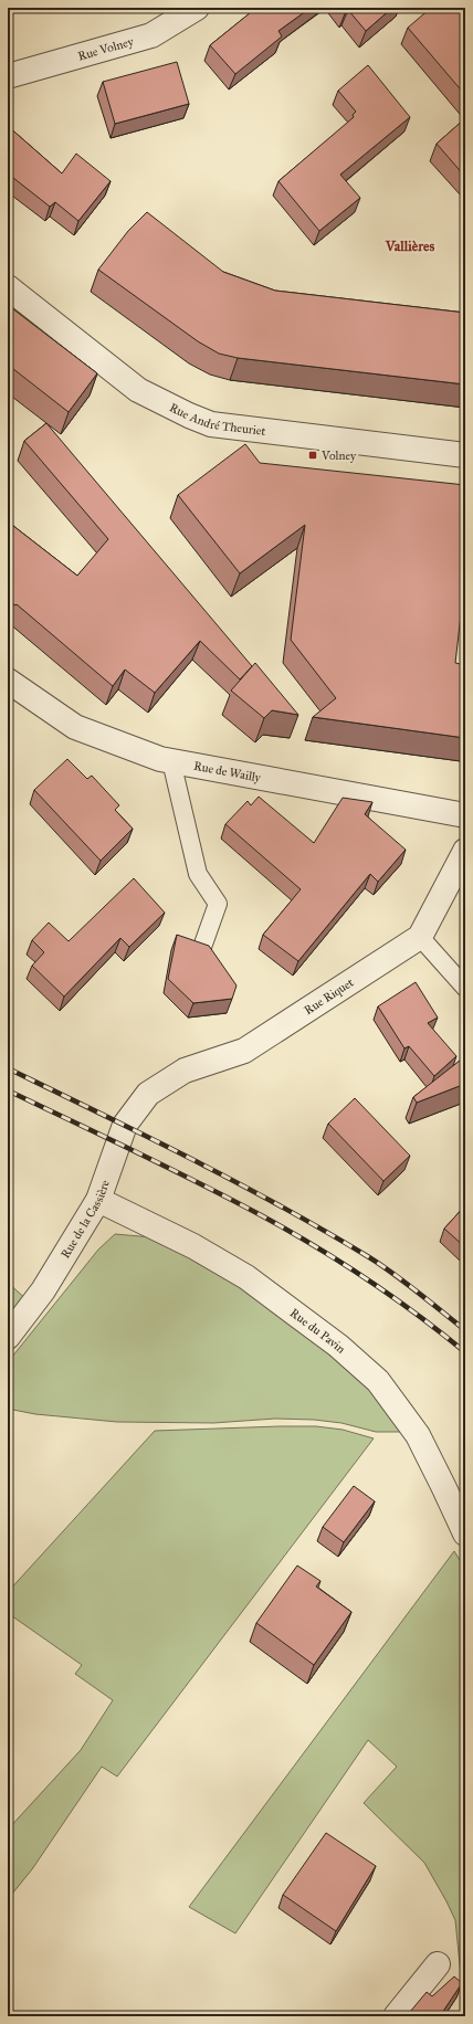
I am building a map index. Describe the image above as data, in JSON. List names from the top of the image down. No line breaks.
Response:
{"streets":{"street":["Rue Volney","Rue André Theuriet","Rue de Wailly","Rue Riquet","Rue de la Cassière","Rue du Pavin"]},"crossings":[["Rue Riquet","Rue de la Cassière"],["Rue de la Cassière","Rue du Pavin"]],"districts":["Vallières"],"places":{"transit":["Volney"]}}
